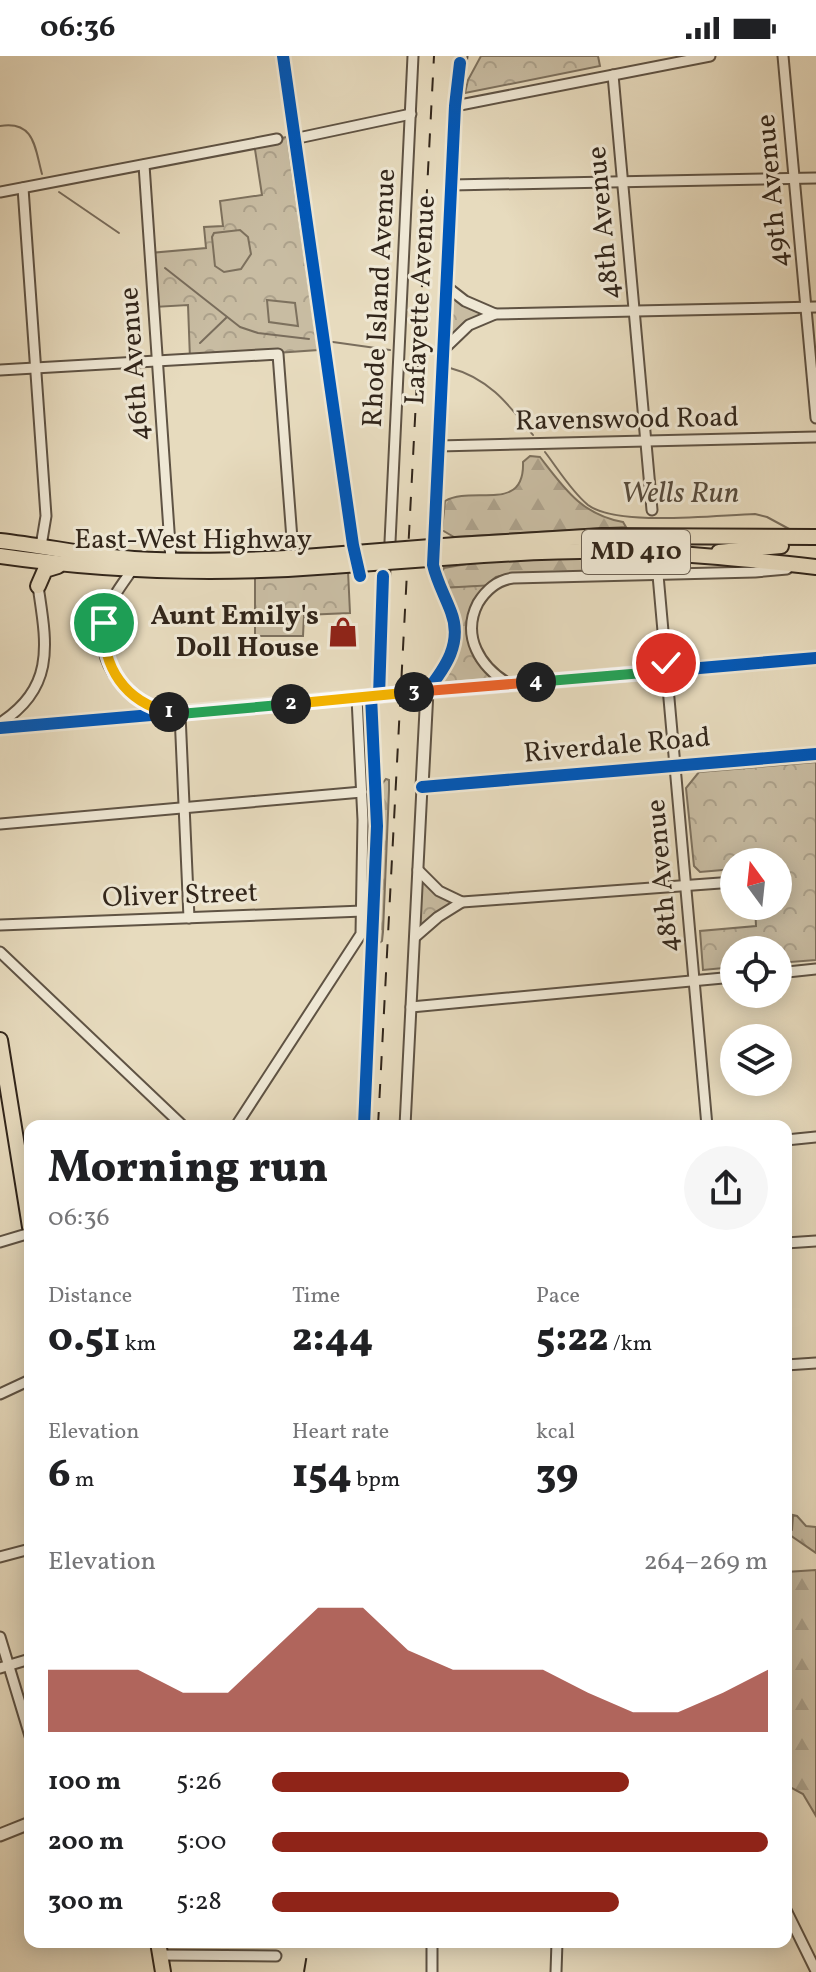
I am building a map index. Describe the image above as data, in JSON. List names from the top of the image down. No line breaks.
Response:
{"streets":{"main road":["East-West Highway","MD 410"],"street":["49th Avenue","48th Avenue","Rhode Island Avenue","Lafayette Avenue","46th Avenue","Ravenswood Road","Riverdale Road","Oliver Street"]},"crossings":[["48th Avenue","Ravenswood Road"],["48th Avenue","Riverdale Road"],["Lafayette Avenue","Ravenswood Road"],["46th Avenue","East-West Highway"]],"water":["Wells Run"],"places":{"shop":["Aunt Emily's Doll House"]},"north":"top","page":{"status":"06:36","pins":["4","3","2","1"],"heading":["Morning run","06:36"],"stats":[["Distance","0.51 km"],["Time","2:44"],["Pace","5:22 /km"],["Elevation","6 m"],["Heart rate","154 bpm"],["kcal","39"]],"chart":["Elevation","264–269 m"],"list":[{"name":"100 m","note":"5:26"},{"name":"200 m","note":"5:00"},{"name":"300 m","note":"5:28"}]}}
